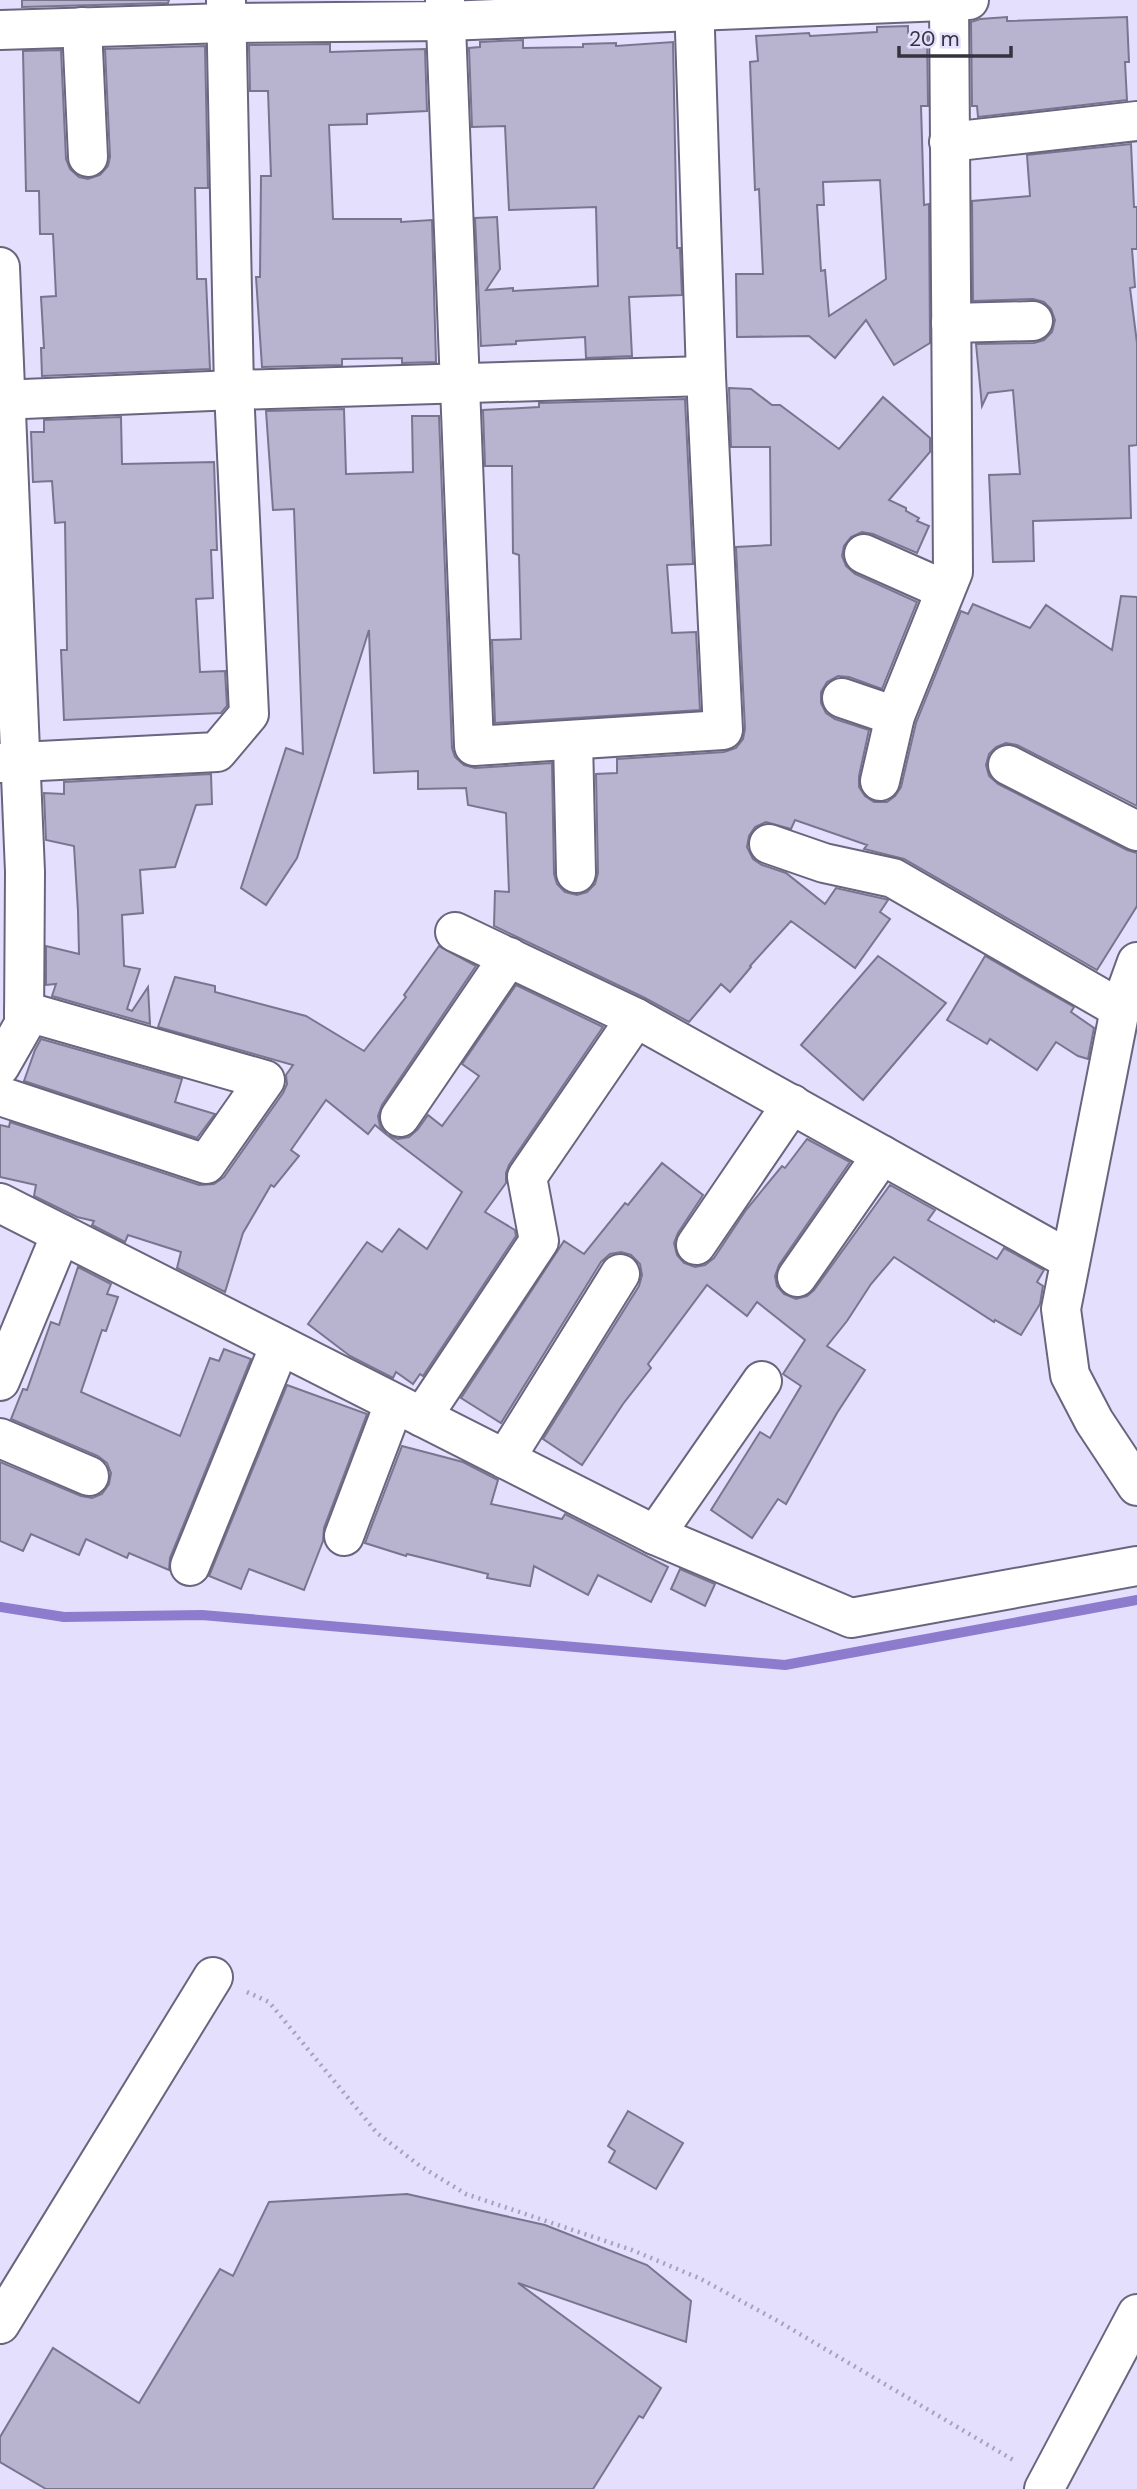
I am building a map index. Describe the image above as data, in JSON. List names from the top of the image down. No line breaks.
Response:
{"scale_bar":"20 m"}
